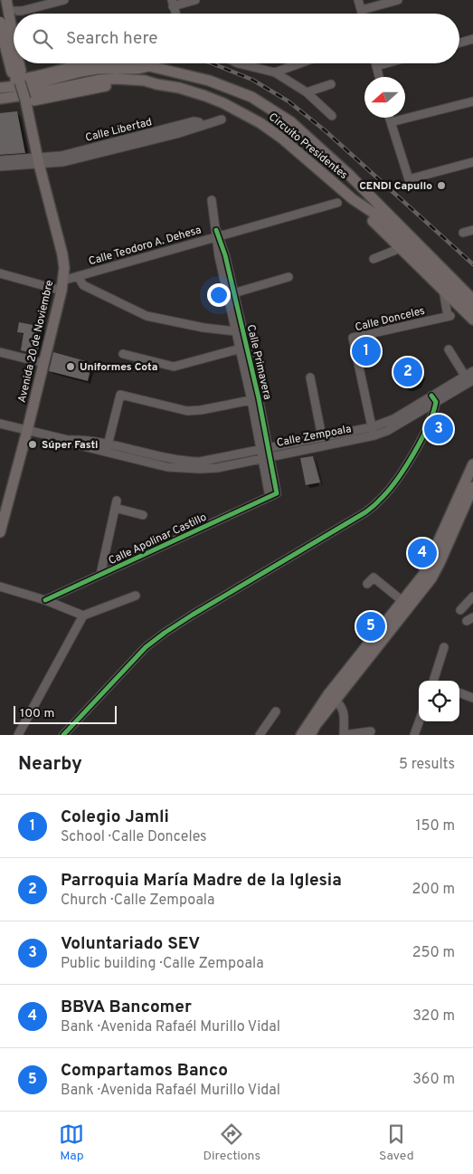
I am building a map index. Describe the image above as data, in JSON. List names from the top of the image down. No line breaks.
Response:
{"streets":{"main road":["Circuito Presidentes","Avenida 20 de Noviembre"],"street":["Calle Libertad","Calle Teodoro A. Dehesa","Calle Donceles","Calle Primavera","Calle Zempoala","Calle Apolinar Castillo"]},"crossings":[["Calle Libertad","Avenida 20 de Noviembre"],["Calle Teodoro A. Dehesa","Avenida 20 de Noviembre"],["Calle Teodoro A. Dehesa","Calle Primavera"],["Calle Donceles","Calle Zempoala"],["Avenida 20 de Noviembre","Calle Zempoala"],["Calle Primavera","Calle Zempoala"],["Calle Primavera","Calle Apolinar Castillo"]],"places":["CENDI Capullo","Uniformes Cota","Súper Fasti"],"scale_bar":"100 m","north":"left","page":{"search":"Search here","pins":["1","2","3","4","5"],"scale":"100 m","heading":["Nearby","5 results"],"list":[{"mark":"1","name":"Colegio Jamli","note":"School · Calle Donceles","value":"150 m"},{"mark":"2","name":"Parroquia María Madre de la Iglesia","note":"Church · Calle Zempoala","value":"200 m"},{"mark":"3","name":"Voluntariado SEV","note":"Public building · Calle Zempoala","value":"250 m"},{"mark":"4","name":"BBVA Bancomer","note":"Bank · Avenida Rafaél Murillo Vidal","value":"320 m"},{"mark":"5","name":"Compartamos Banco","note":"Bank · Avenida Rafaél Murillo Vidal","value":"360 m"}],"nav":["Map","Directions","Saved"]}}
